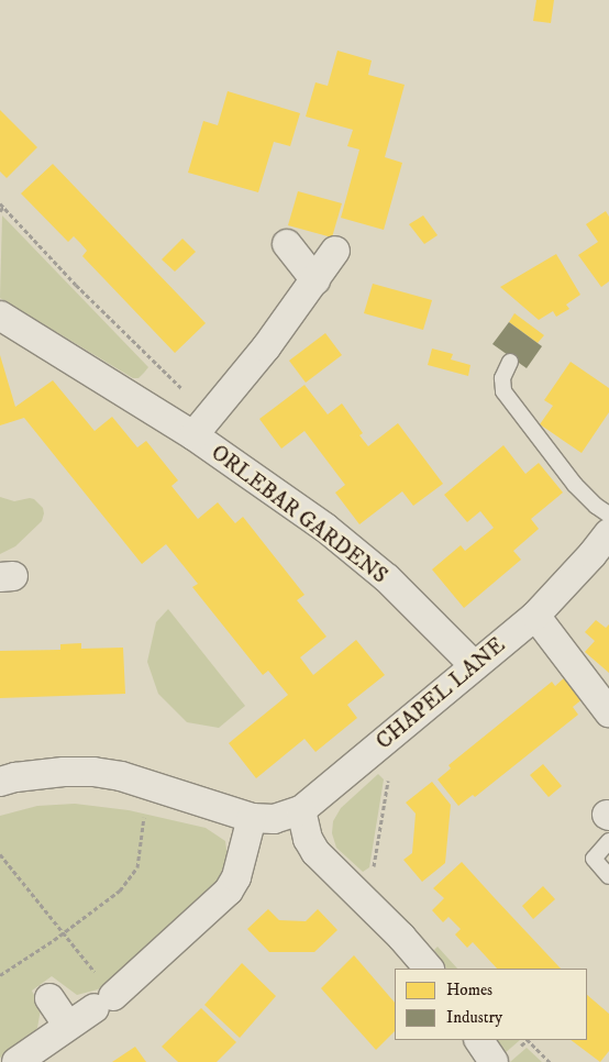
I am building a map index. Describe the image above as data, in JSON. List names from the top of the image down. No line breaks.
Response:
{"streets":{"street":["ORLEBAR GARDENS","CHAPEL LANE"]},"crossings":[["ORLEBAR GARDENS","CHAPEL LANE"]],"legend":["Homes","Industry"]}
